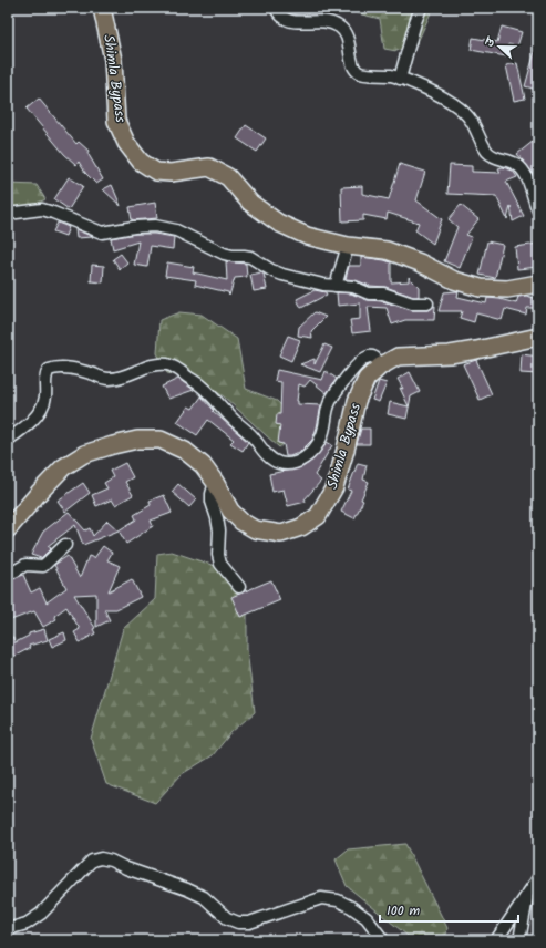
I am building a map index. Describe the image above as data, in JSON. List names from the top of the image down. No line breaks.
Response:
{"streets":{"highway":["Shimla Bypass"]},"scale_bar":"100 m","north":"left"}
